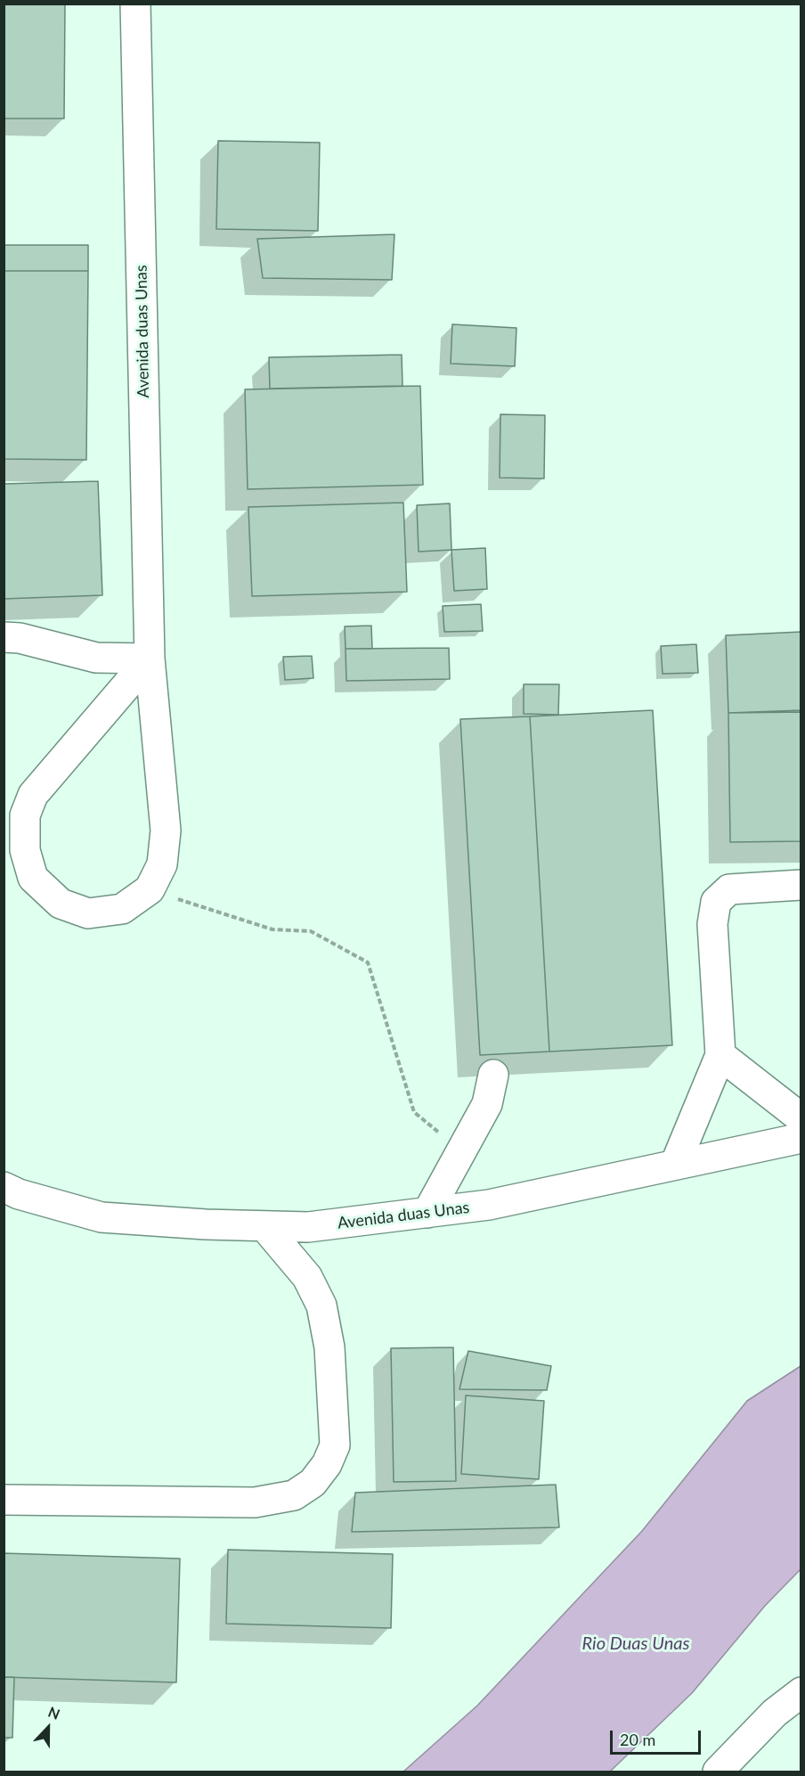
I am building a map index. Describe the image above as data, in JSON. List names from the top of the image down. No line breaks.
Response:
{"streets":{"street":["Avenida duas Unas"]},"water":["Rio Duas Unas"],"scale_bar":"20 m","north":"top"}
